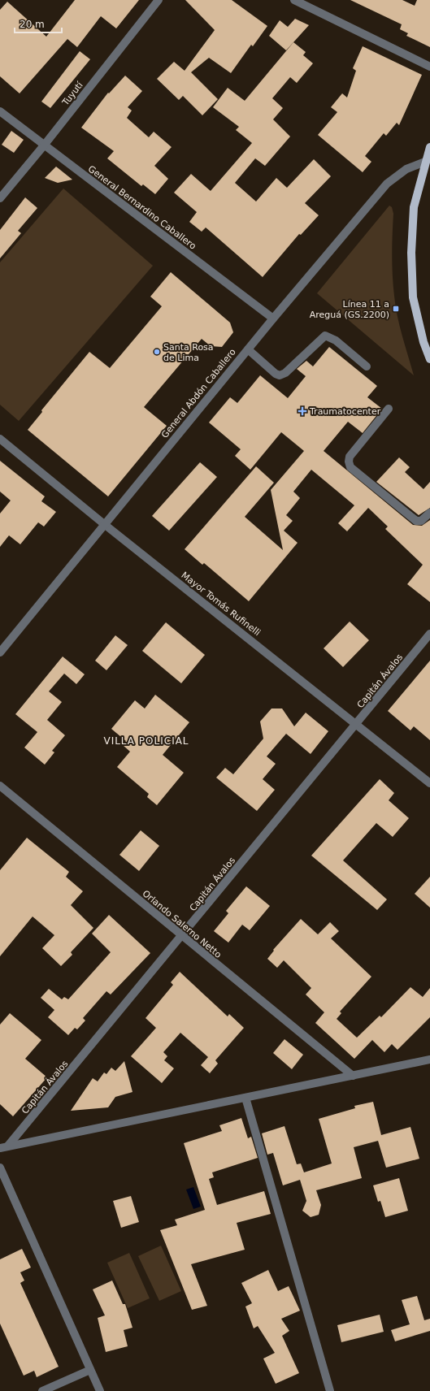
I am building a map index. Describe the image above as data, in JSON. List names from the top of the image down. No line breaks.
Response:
{"streets":{"street":["Tuyutí","General Bernardino Caballero","General Abdón Caballero","Mayor Tomás Rufinelli","Capitán Ávalos","Orlando Salerno Netto"]},"crossings":[["Tuyutí","General Bernardino Caballero"],["General Bernardino Caballero","General Abdón Caballero"],["General Abdón Caballero","Mayor Tomás Rufinelli"],["Mayor Tomás Rufinelli","Capitán Ávalos"],["Capitán Ávalos","Orlando Salerno Netto"]],"districts":["VILLA POLICIAL"],"places":{"transit":["Línea 11 a Areguá (GS.2200)"],"other":["Santa Rosa de Lima"],"health":["Traumatocenter"]},"scale_bar":"20 m"}
